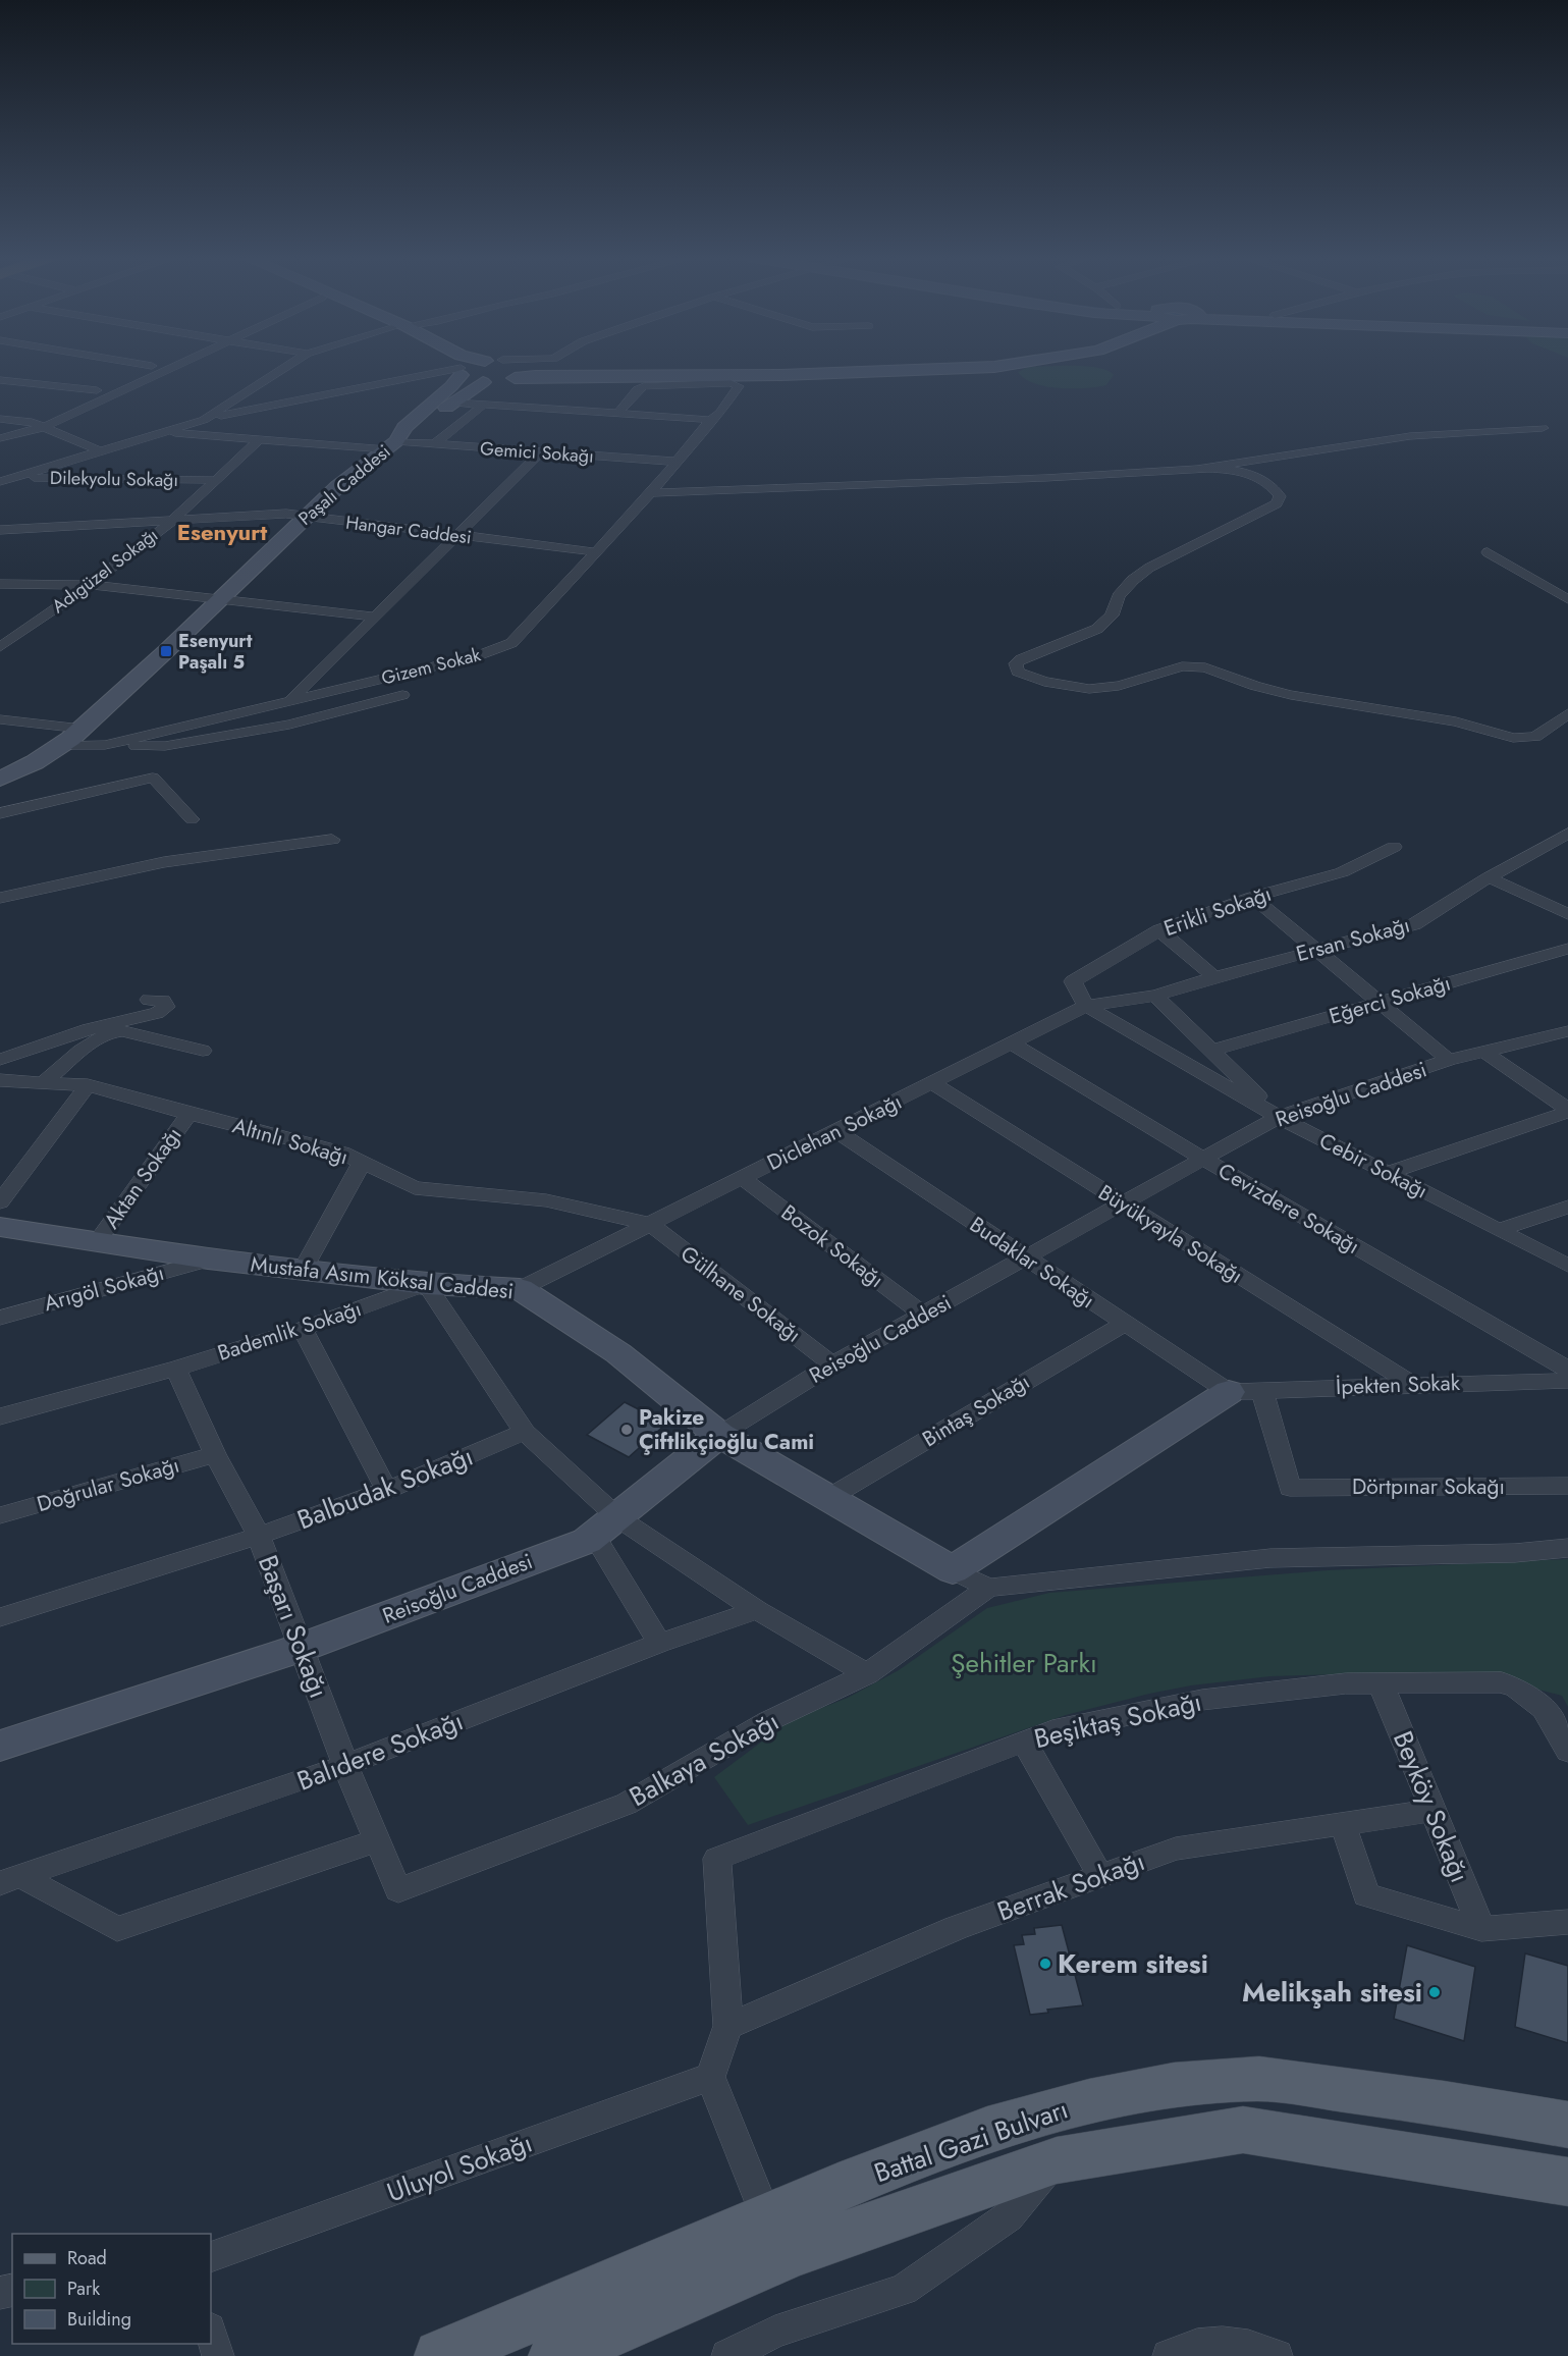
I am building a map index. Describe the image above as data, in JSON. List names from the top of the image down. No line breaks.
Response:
{"streets":{"main road":["Battal Gazi Bulvarı"],"street":["Gemici Sokağı","Dilekyolu Sokağı","Paşalı Caddesi","Hangar Caddesi","Adıgüzel Sokağı","Gizem Sokak","Erikli Sokağı","Ersan Sokağı","Eğerci Sokağı","Reisoğlu Caddesi","Diclehan Sokağı","Altınlı Sokağı","Cebir Sokağı","Aktan Sokağı","Cevizdere Sokağı","Büyükyayla Sokağı","Bozok Sokağı","Budaklar Sokağı","Mustafa Asım Köksal Caddesi","Arıgöl Sokağı","Gülhane Sokağı","Bademlik Sokağı","İpekten Sokak","Bintaş Sokağı","Doğrular Sokağı","Dörtpınar Sokağı","Balbudak Sokağı","Başarı Sokağı","Beşiktaş Sokağı","Balıdere Sokağı","Balkaya Sokağı","Beyköy Sokağı","Berrak Sokağı","Uluyol Sokağı"]},"crossings":[["Gemici Sokağı","Paşalı Caddesi"],["Gemici Sokağı","Adıgüzel Sokağı"],["Gemici Sokağı","Gizem Sokak"],["Dilekyolu Sokağı","Adıgüzel Sokağı"],["Paşalı Caddesi","Hangar Caddesi"],["Paşalı Caddesi","Gizem Sokak"],["Hangar Caddesi","Adıgüzel Sokağı"],["Hangar Caddesi","Gizem Sokak"],["Erikli Sokağı","Diclehan Sokağı"],["Erikli Sokağı","Cebir Sokağı"],["Ersan Sokağı","Diclehan Sokağı"],["Reisoğlu Caddesi","Cebir Sokağı"],["Reisoğlu Caddesi","Cevizdere Sokağı"],["Reisoğlu Caddesi","Büyükyayla Sokağı"],["Reisoğlu Caddesi","Bozok Sokağı"],["Reisoğlu Caddesi","Budaklar Sokağı"],["Reisoğlu Caddesi","Mustafa Asım Köksal Caddesi"],["Reisoğlu Caddesi","Gülhane Sokağı"],["Reisoğlu Caddesi","Başarı Sokağı"],["Diclehan Sokağı","Altınlı Sokağı"],["Diclehan Sokağı","Cebir Sokağı"],["Diclehan Sokağı","Cevizdere Sokağı"],["Diclehan Sokağı","Büyükyayla Sokağı"],["Diclehan Sokağı","Bozok Sokağı"],["Diclehan Sokağı","Budaklar Sokağı"],["Diclehan Sokağı","Mustafa Asım Köksal Caddesi"],["Diclehan Sokağı","Gülhane Sokağı"],["Altınlı Sokağı","Aktan Sokağı"],["Altınlı Sokağı","Gülhane Sokağı"],["Aktan Sokağı","Mustafa Asım Köksal Caddesi"],["Büyükyayla Sokağı","İpekten Sokak"],["Budaklar Sokağı","İpekten Sokak"],["Budaklar Sokağı","Bintaş Sokağı"],["Mustafa Asım Köksal Caddesi","Arıgöl Sokağı"],["Mustafa Asım Köksal Caddesi","Bademlik Sokağı"],["Mustafa Asım Köksal Caddesi","Bintaş Sokağı"],["Bademlik Sokağı","Başarı Sokağı"],["İpekten Sokak","Dörtpınar Sokağı"],["Doğrular Sokağı","Başarı Sokağı"],["Balbudak Sokağı","Başarı Sokağı"],["Başarı Sokağı","Balıdere Sokağı"],["Başarı Sokağı","Balkaya Sokağı"],["Beşiktaş Sokağı","Beyköy Sokağı"],["Beşiktaş Sokağı","Berrak Sokağı"],["Beyköy Sokağı","Berrak Sokağı"]],"districts":["Esenyurt"],"parks":["Şehitler Parkı"],"places":{"transit":["Esenyurt Paşalı 5"],"other":["Pakize Çiftlikçioğlu Cami","Kerem sitesi","Melikşah sitesi"]},"legend":["Road","Park","Building"]}
